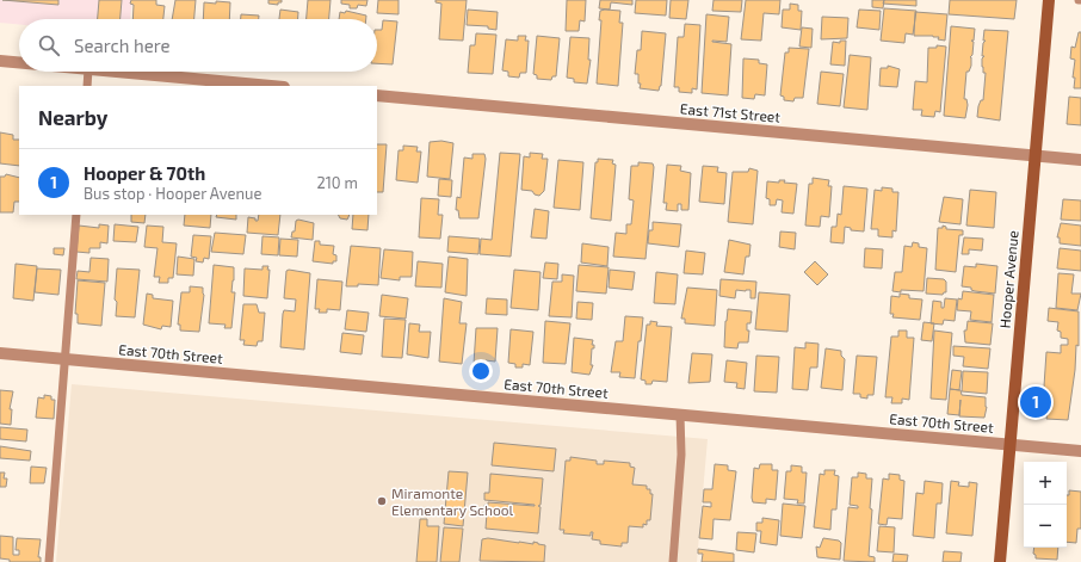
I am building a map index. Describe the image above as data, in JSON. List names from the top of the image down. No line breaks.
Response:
{"streets":{"street":["East 71st Street","Hooper Avenue","East 70th Street"]},"crossings":[["East 71st Street","Hooper Avenue"],["Hooper Avenue","East 70th Street"]],"places":["Miramonte Elementary School"],"page":{"search":"Search here","heading":"Nearby","list":[{"mark":"1","name":"Hooper & 70th","note":"Bus stop · Hooper Avenue","value":"210 m"}],"pins":"1","map_buttons":["+","−"]}}
